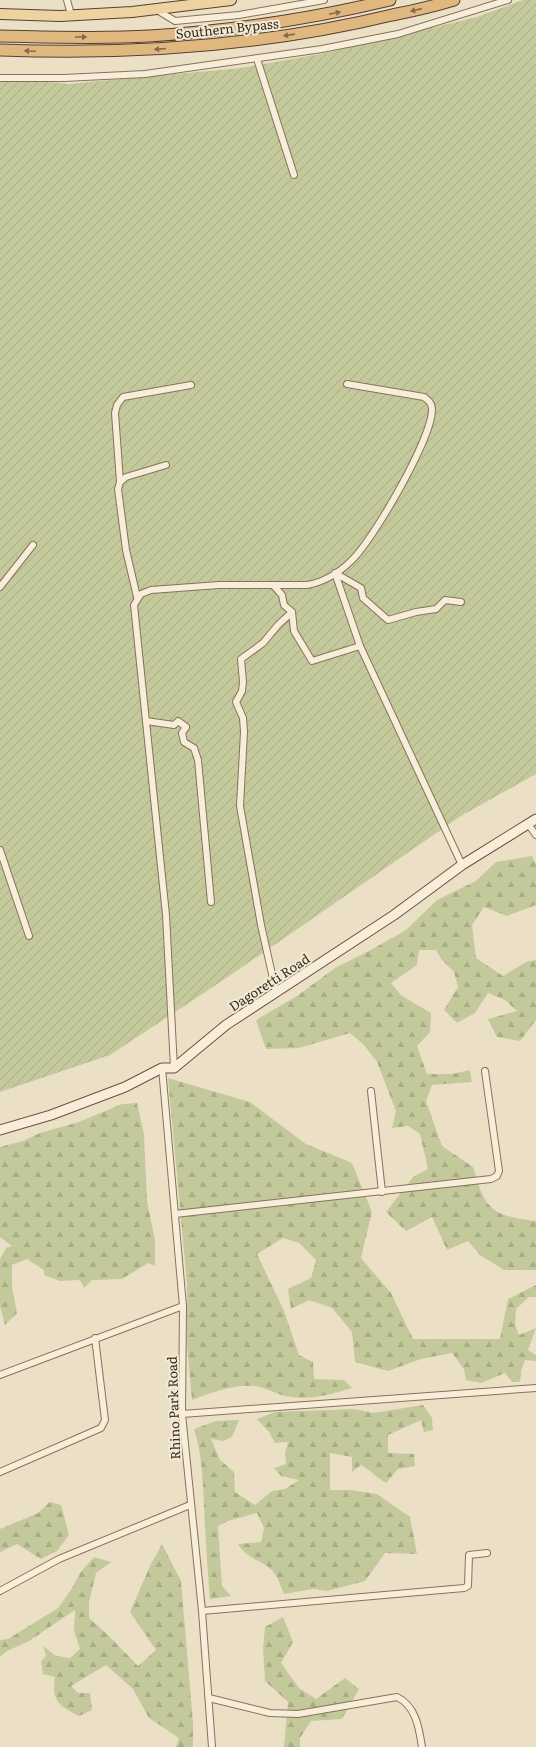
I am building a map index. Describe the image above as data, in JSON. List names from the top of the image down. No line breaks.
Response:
{"streets":{"highway":["Southern Bypass"],"main road":["Dagoretti Road"],"street":["Rhino Park Road"]}}
